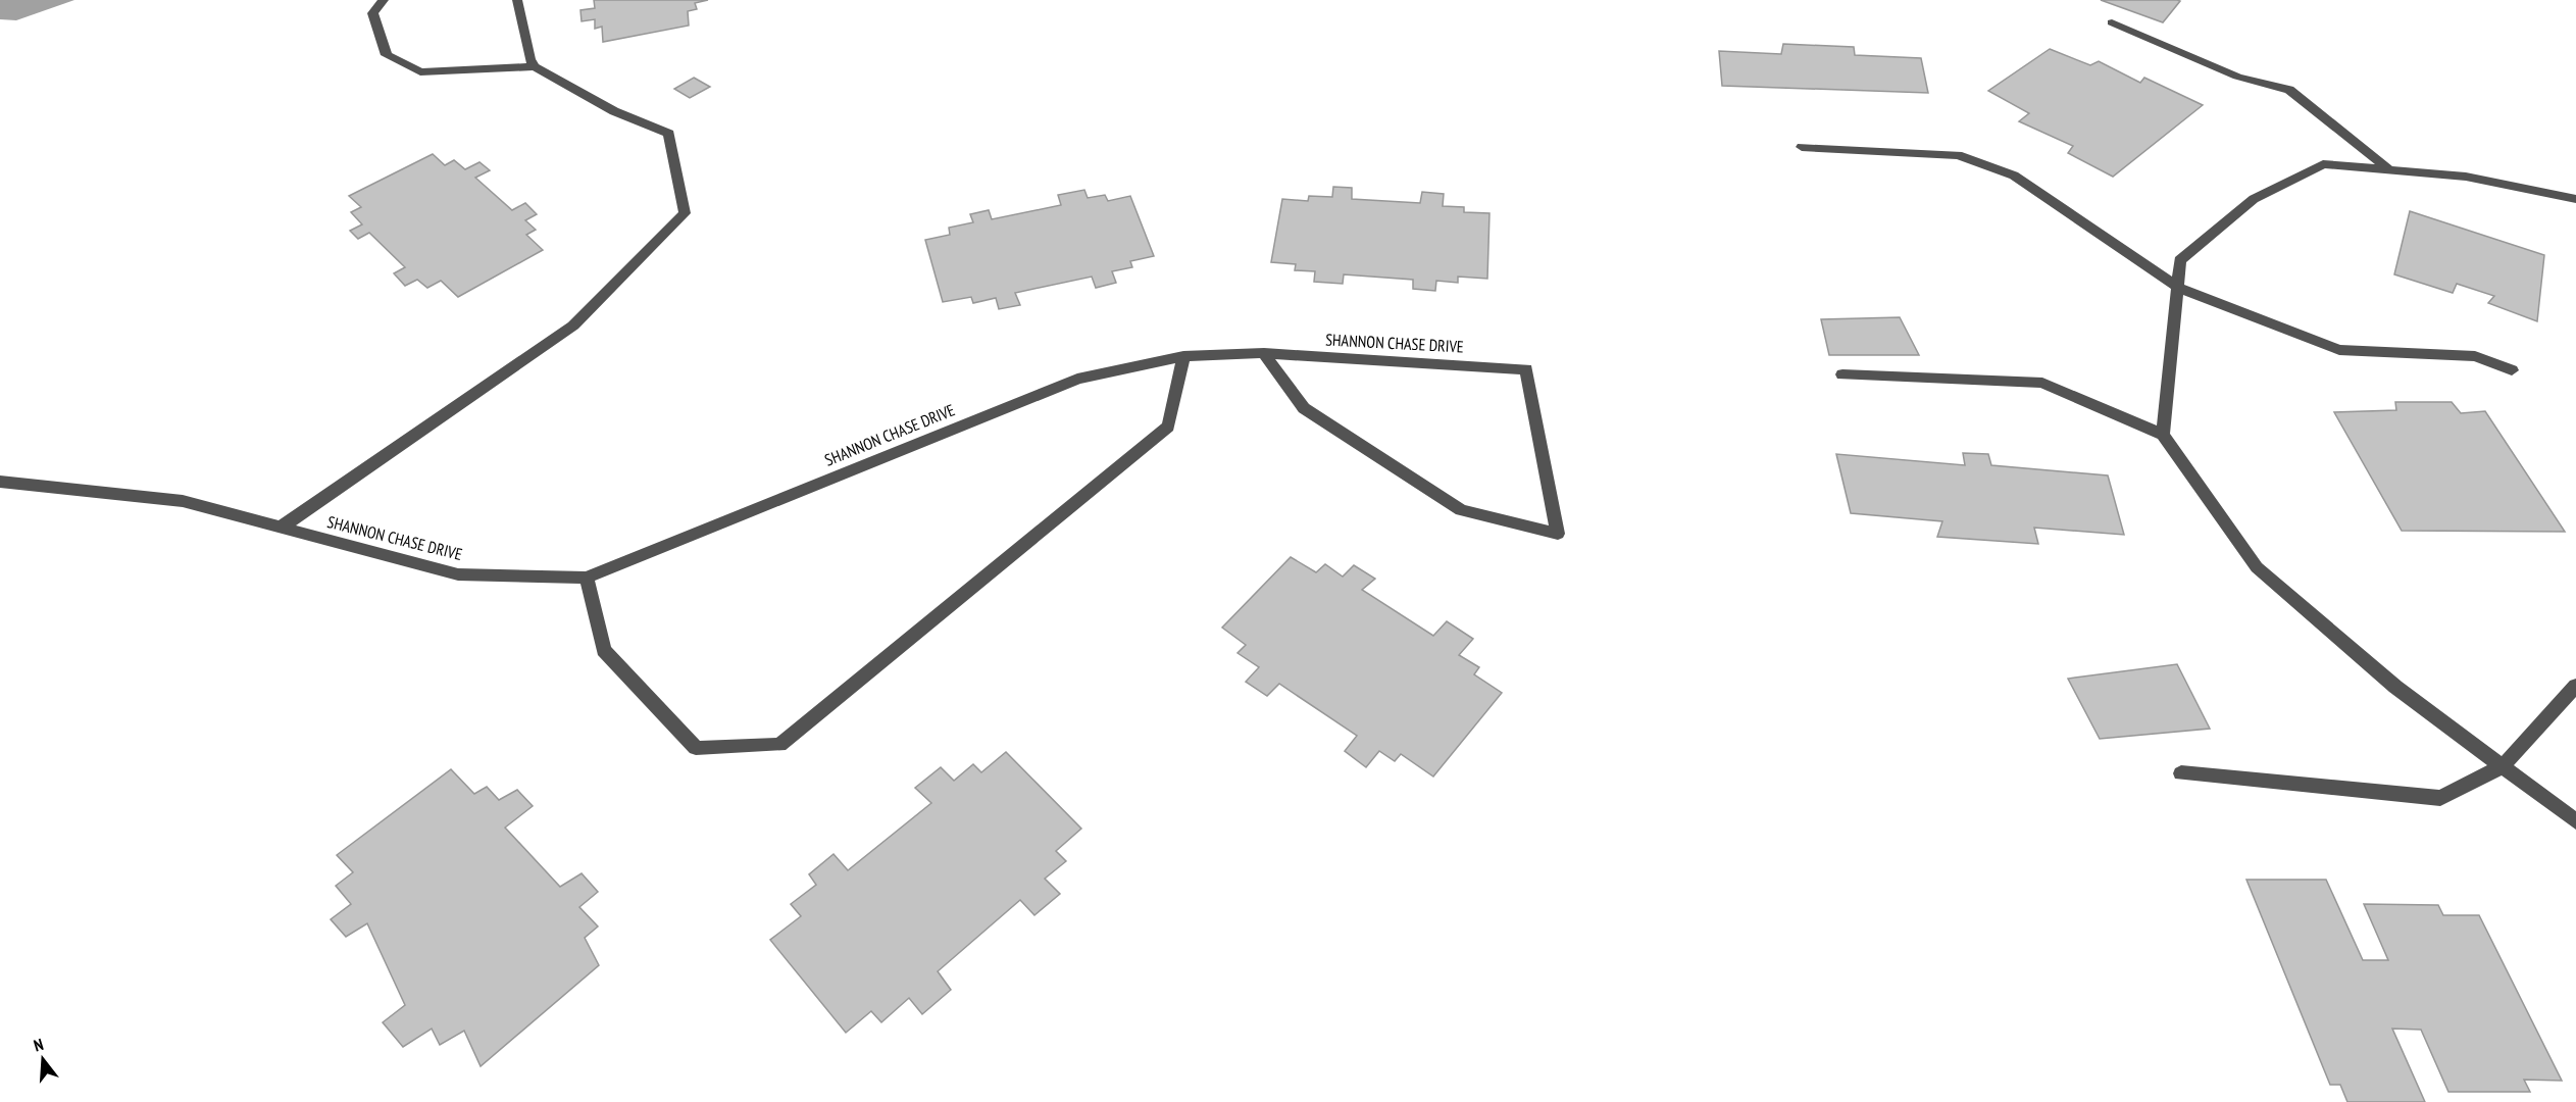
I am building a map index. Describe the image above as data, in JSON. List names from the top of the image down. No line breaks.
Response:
{"streets":{"street":["SHANNON CHASE DRIVE"]},"north":"top"}
